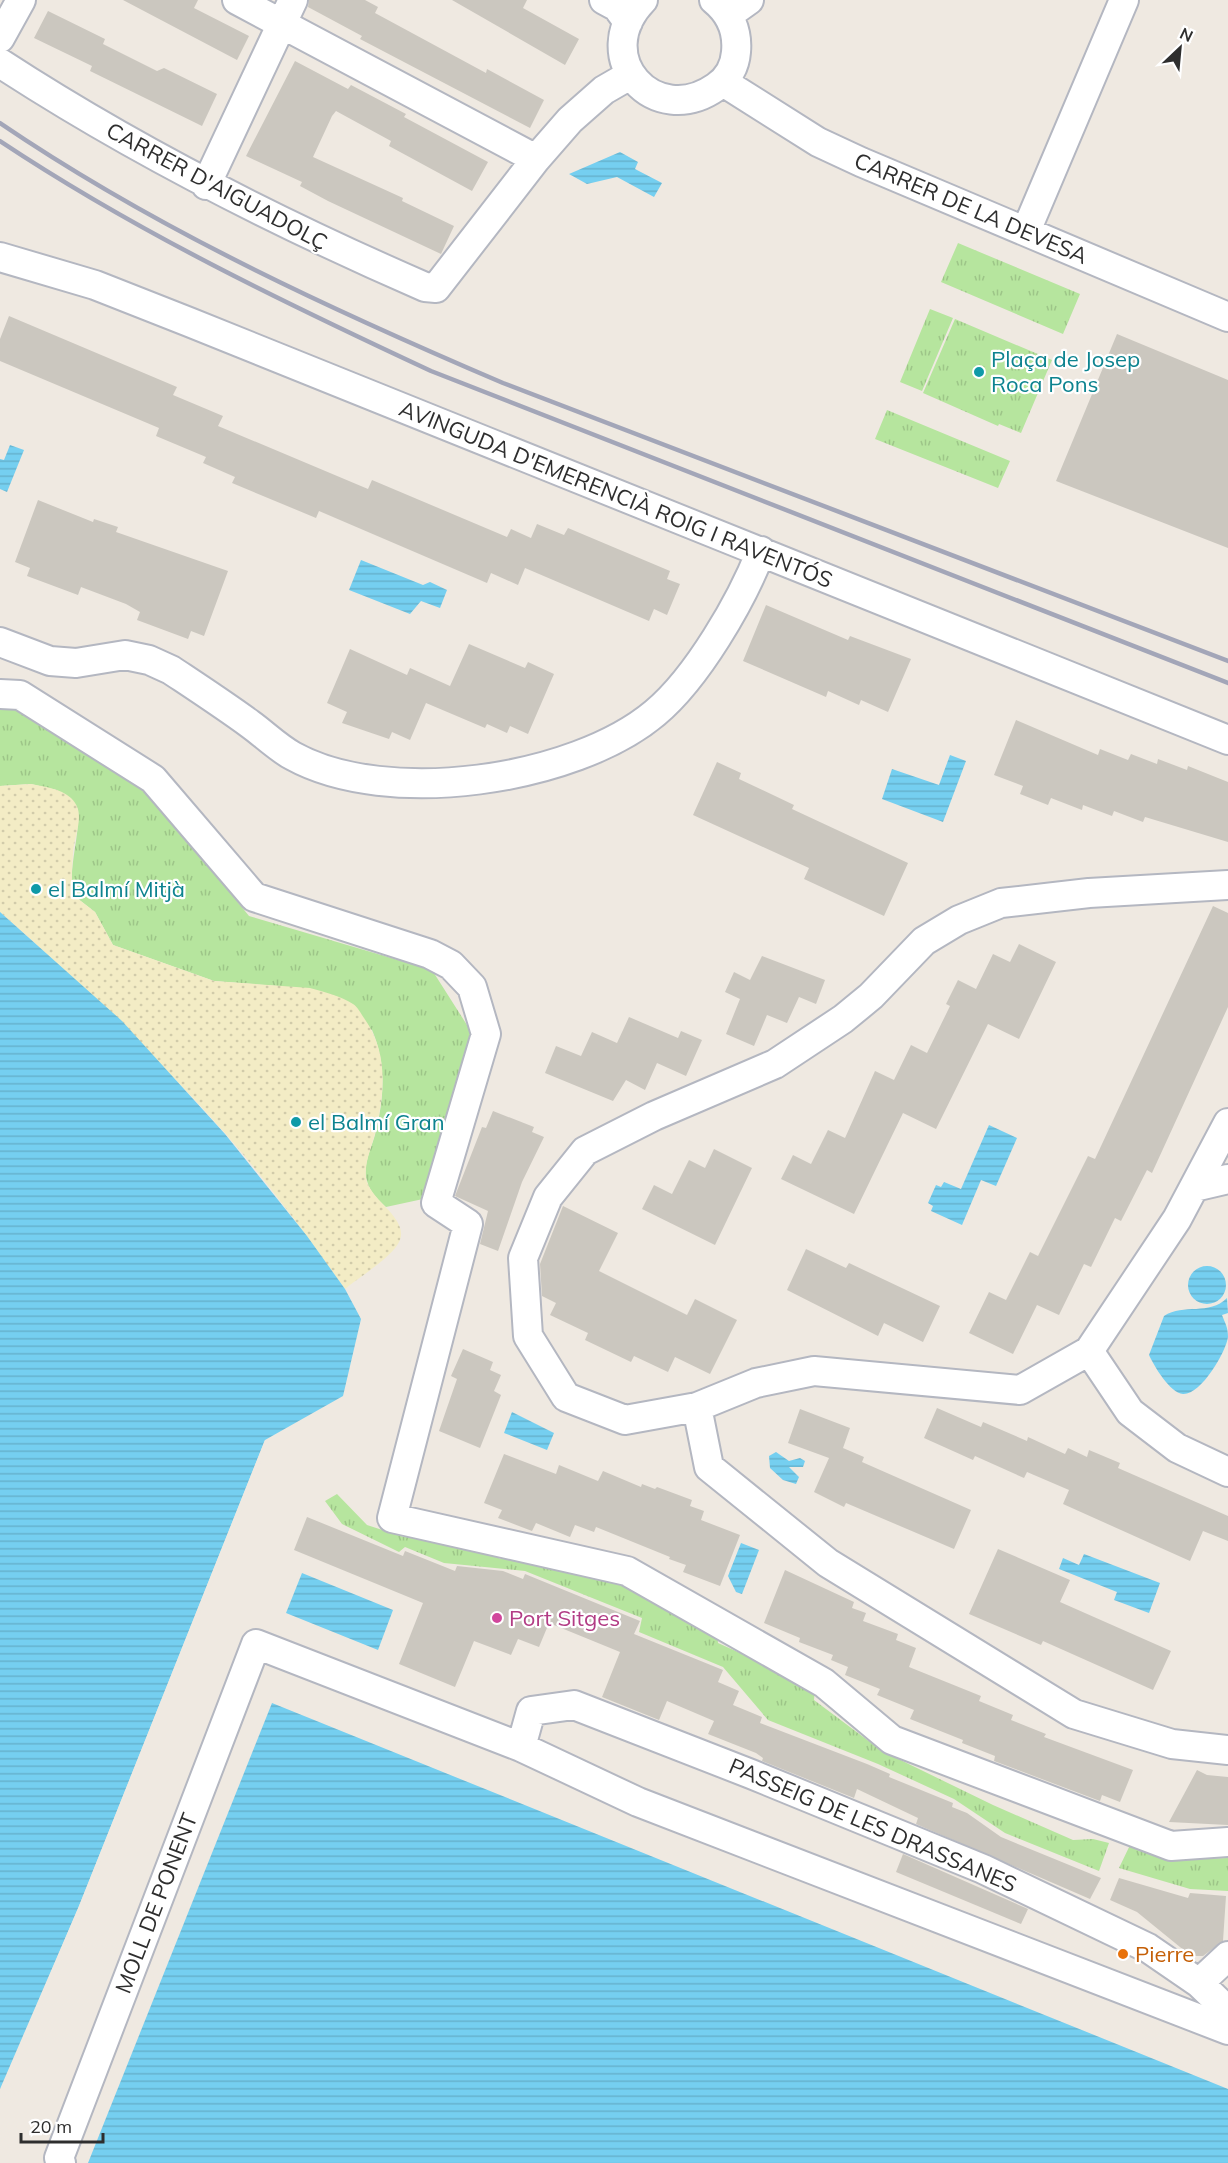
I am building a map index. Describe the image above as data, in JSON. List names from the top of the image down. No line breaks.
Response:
{"streets":{"street":["CARRER D'AIGUADOLÇ","CARRER DE LA DEVESA","AVINGUDA D'EMERENCIÀ ROIG I RAVENTÓS","PASSEIG DE LES DRASSANES","MOLL DE PONENT"]},"crossings":[["PASSEIG DE LES DRASSANES","MOLL DE PONENT"]],"places":["Plaça de Josep Roca Pons","el Balmí Mitjà","el Balmí Gran","Port Sitges","Pierre"],"scale_bar":"20 m","north":"top right"}
